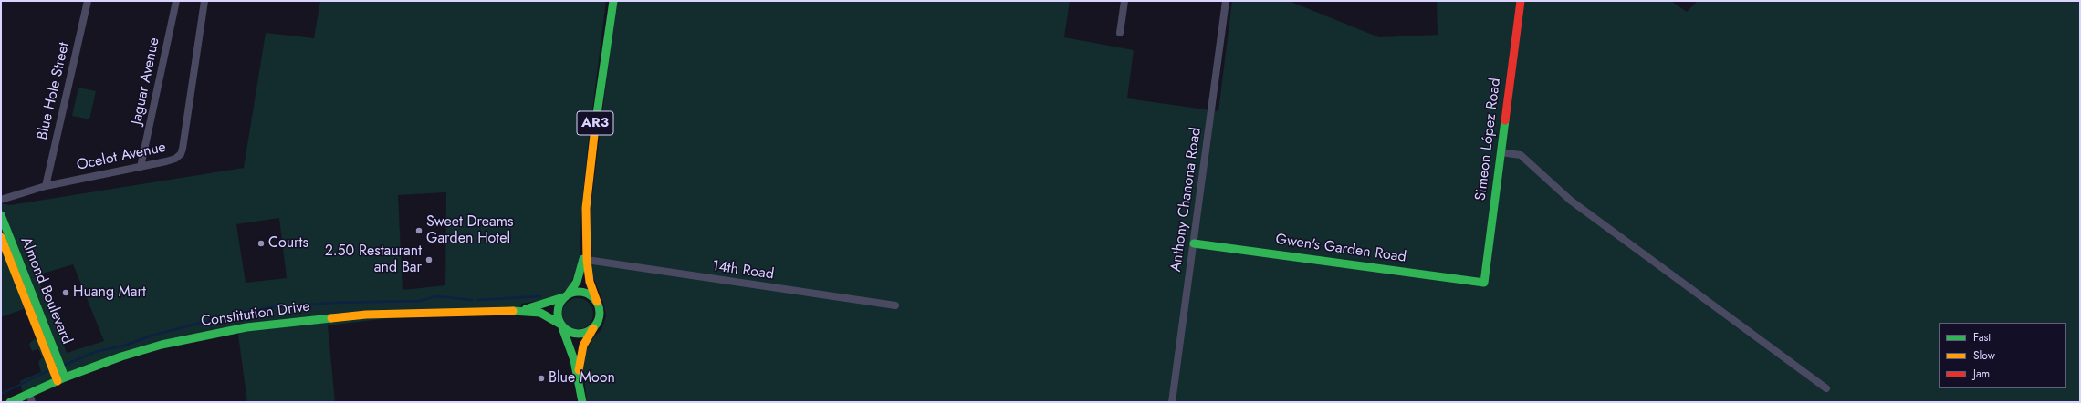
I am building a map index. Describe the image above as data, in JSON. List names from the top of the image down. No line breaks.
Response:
{"streets":{"main road":["AR3","Simeon López Road","Gwen's Garden Road","Almond Boulevard","Constitution Drive"],"street":["Jaguar Avenue","Blue Hole Street","Ocelot Avenue","Anthony Chanona Road","14th Road"]},"crossings":[["Jaguar Avenue","Ocelot Avenue"],["Blue Hole Street","Ocelot Avenue"],["AR3","14th Road"],["AR3","Constitution Drive"],["Simeon López Road","Gwen's Garden Road"],["Anthony Chanona Road","Gwen's Garden Road"],["Almond Boulevard","Constitution Drive"]],"places":["Sweet Dreams Garden Hotel","Courts","2.50 Restaurant and Bar","Huang Mart","Blue Moon"],"legend":["Fast","Slow","Jam"]}
